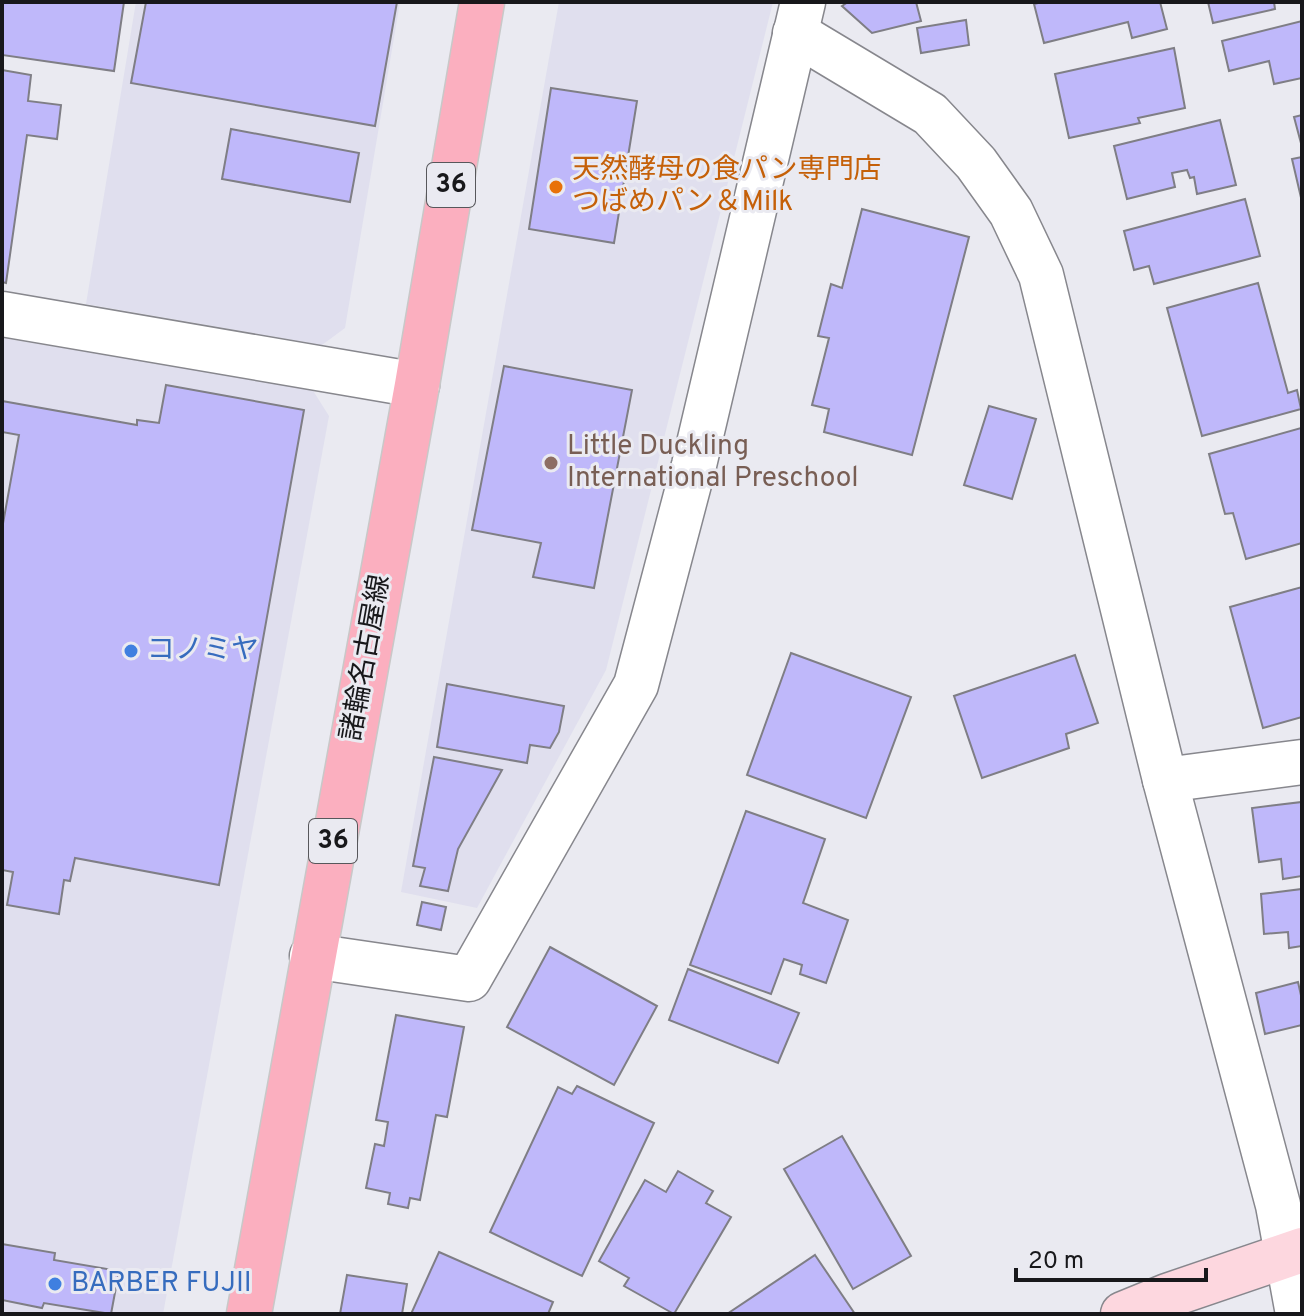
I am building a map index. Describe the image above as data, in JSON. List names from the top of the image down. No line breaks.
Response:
{"streets":{"main road":["36","諸輪名古屋線"]},"places":["天然酵母の食パン専門店 つばめパン＆Milk","Little Duckling International Preschool","コノミヤ","BARBER FUJII"],"scale_bar":"20 m"}
